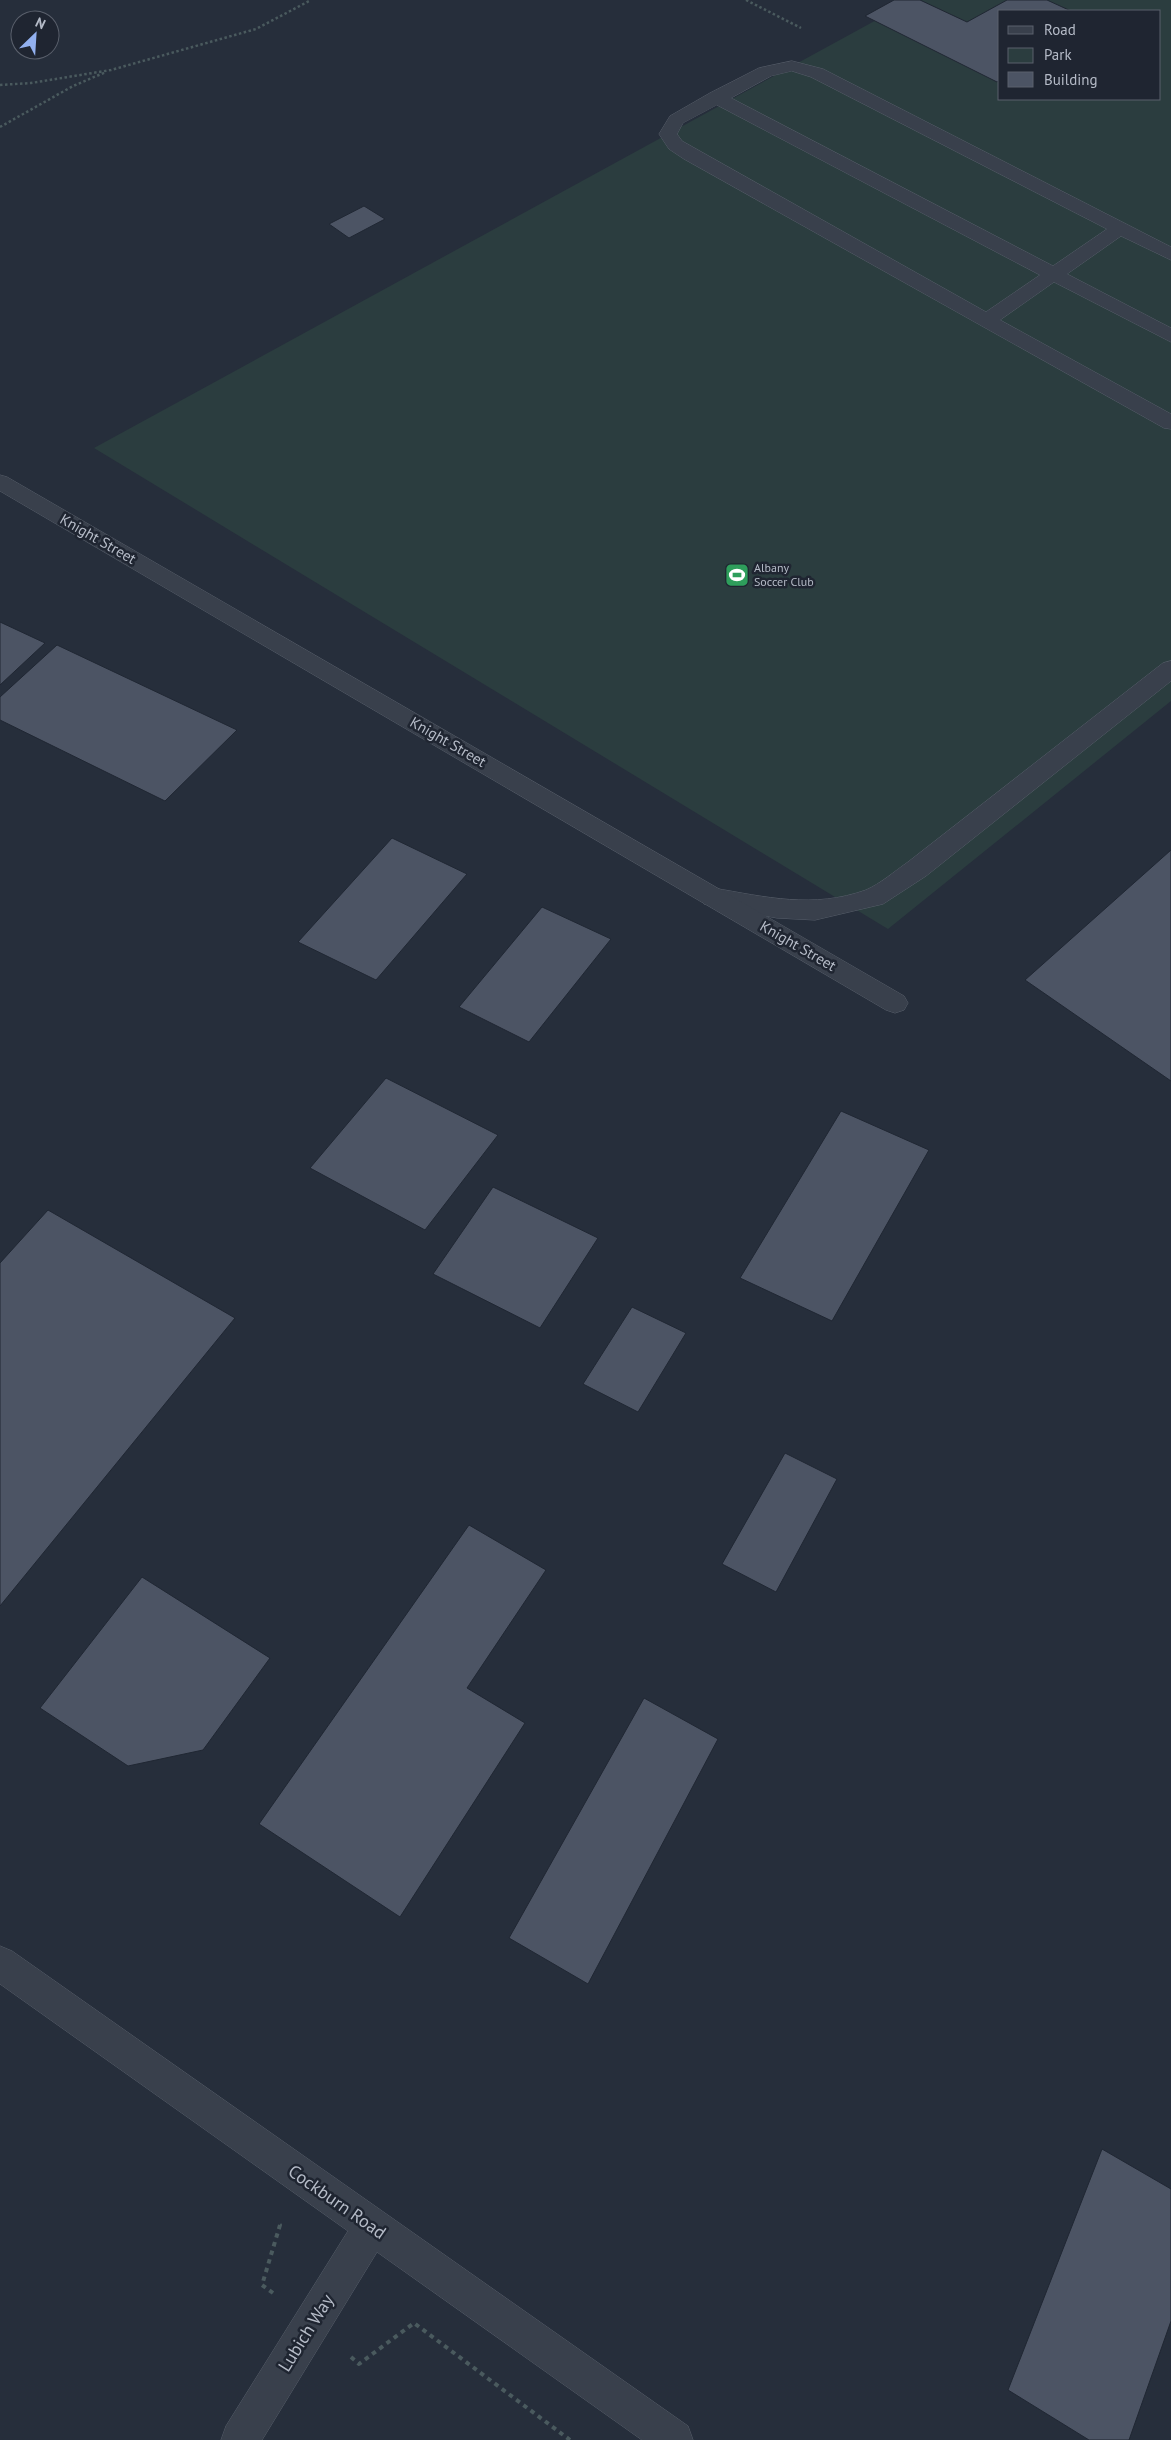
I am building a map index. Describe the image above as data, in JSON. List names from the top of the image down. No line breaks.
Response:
{"streets":{"street":["Knight Street","Cockburn Road","Lubich Way"]},"crossings":[["Cockburn Road","Lubich Way"]],"places":{"sports":["Albany Soccer Club"]},"legend":["Road","Park","Building"],"north":"top right"}
